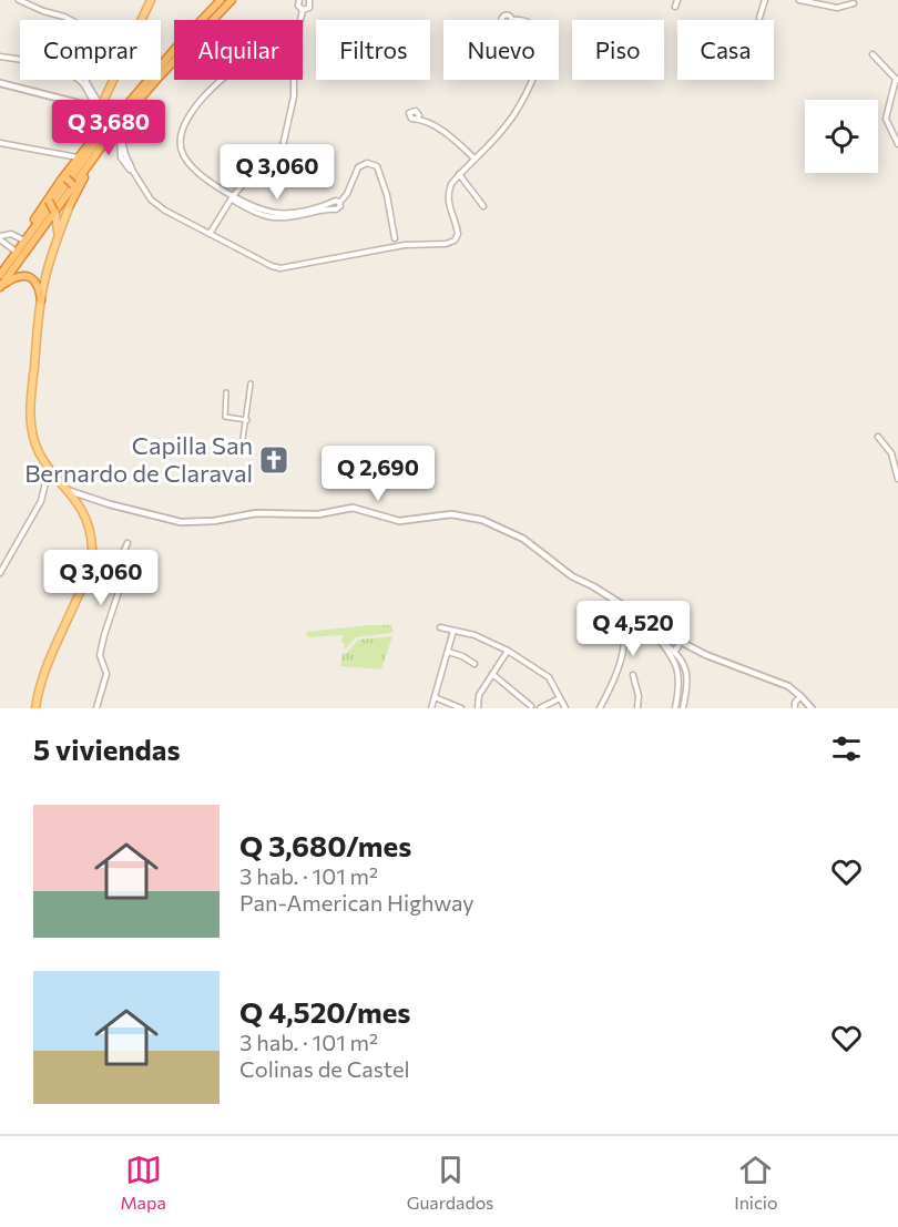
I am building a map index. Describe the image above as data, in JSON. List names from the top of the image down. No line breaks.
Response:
{"places":{"church":["Capilla San Bernardo de Claraval"]},"page":{"chip":["Comprar","Alquilar","Filtros","Nuevo","Piso","Casa"],"price":["Q 3,680","Q 3,060","Q 2,690","Q 3,060","Q 4,520"],"heading":"5 viviendas","list":[{"name":"Q 3,680/mes","note":"3 hab. · 101 m² · Pan-American Highway"},{"name":"Q 4,520/mes","note":"3 hab. · 101 m² · Colinas de Castel"}],"tabs":["Mapa","Guardados","Inicio"]}}
